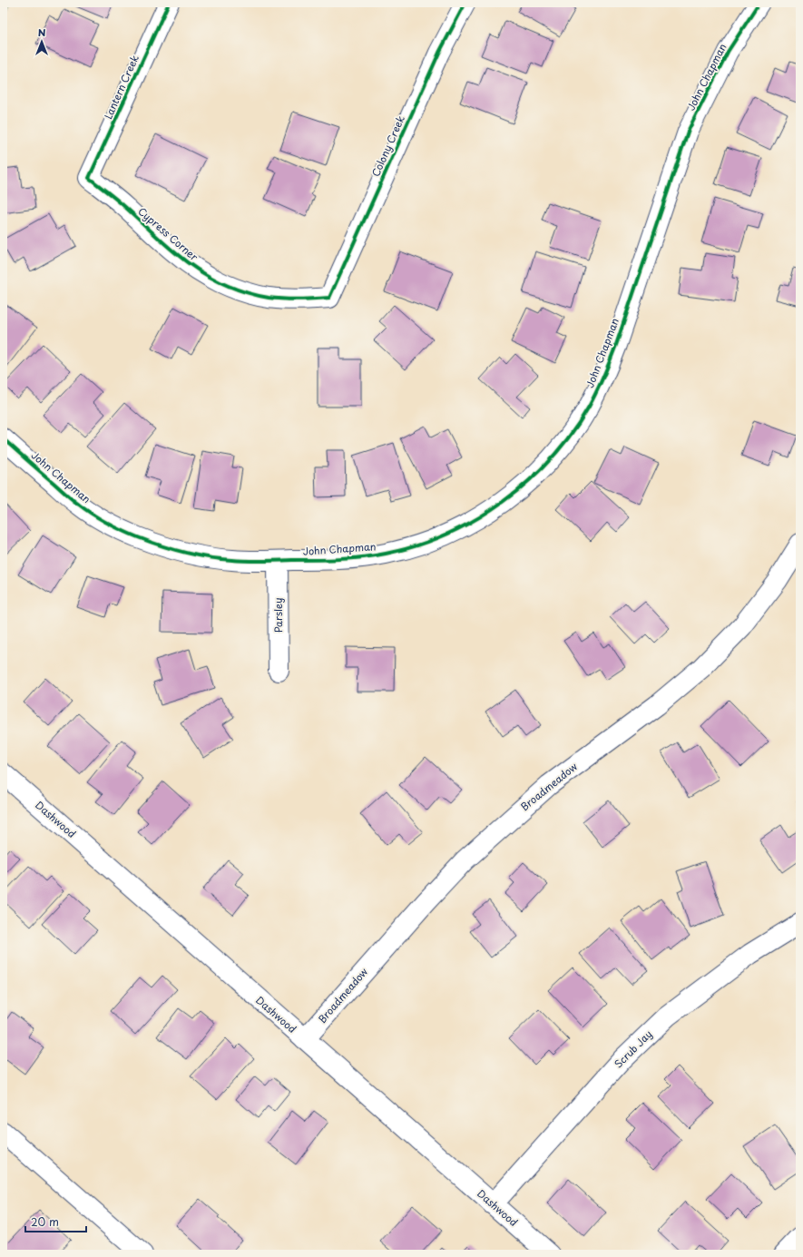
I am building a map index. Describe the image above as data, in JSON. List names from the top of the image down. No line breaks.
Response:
{"streets":{"street":["John Chapman","Lantern Creek","Colony Creek","Cypress Corner","Parsley","Broadmeadow","Dashwood","Scrub Jay"]},"crossings":[["John Chapman","Parsley"],["Lantern Creek","Cypress Corner"],["Colony Creek","Cypress Corner"],["Broadmeadow","Dashwood"],["Dashwood","Scrub Jay"]],"scale_bar":"20 m","north":"top"}
